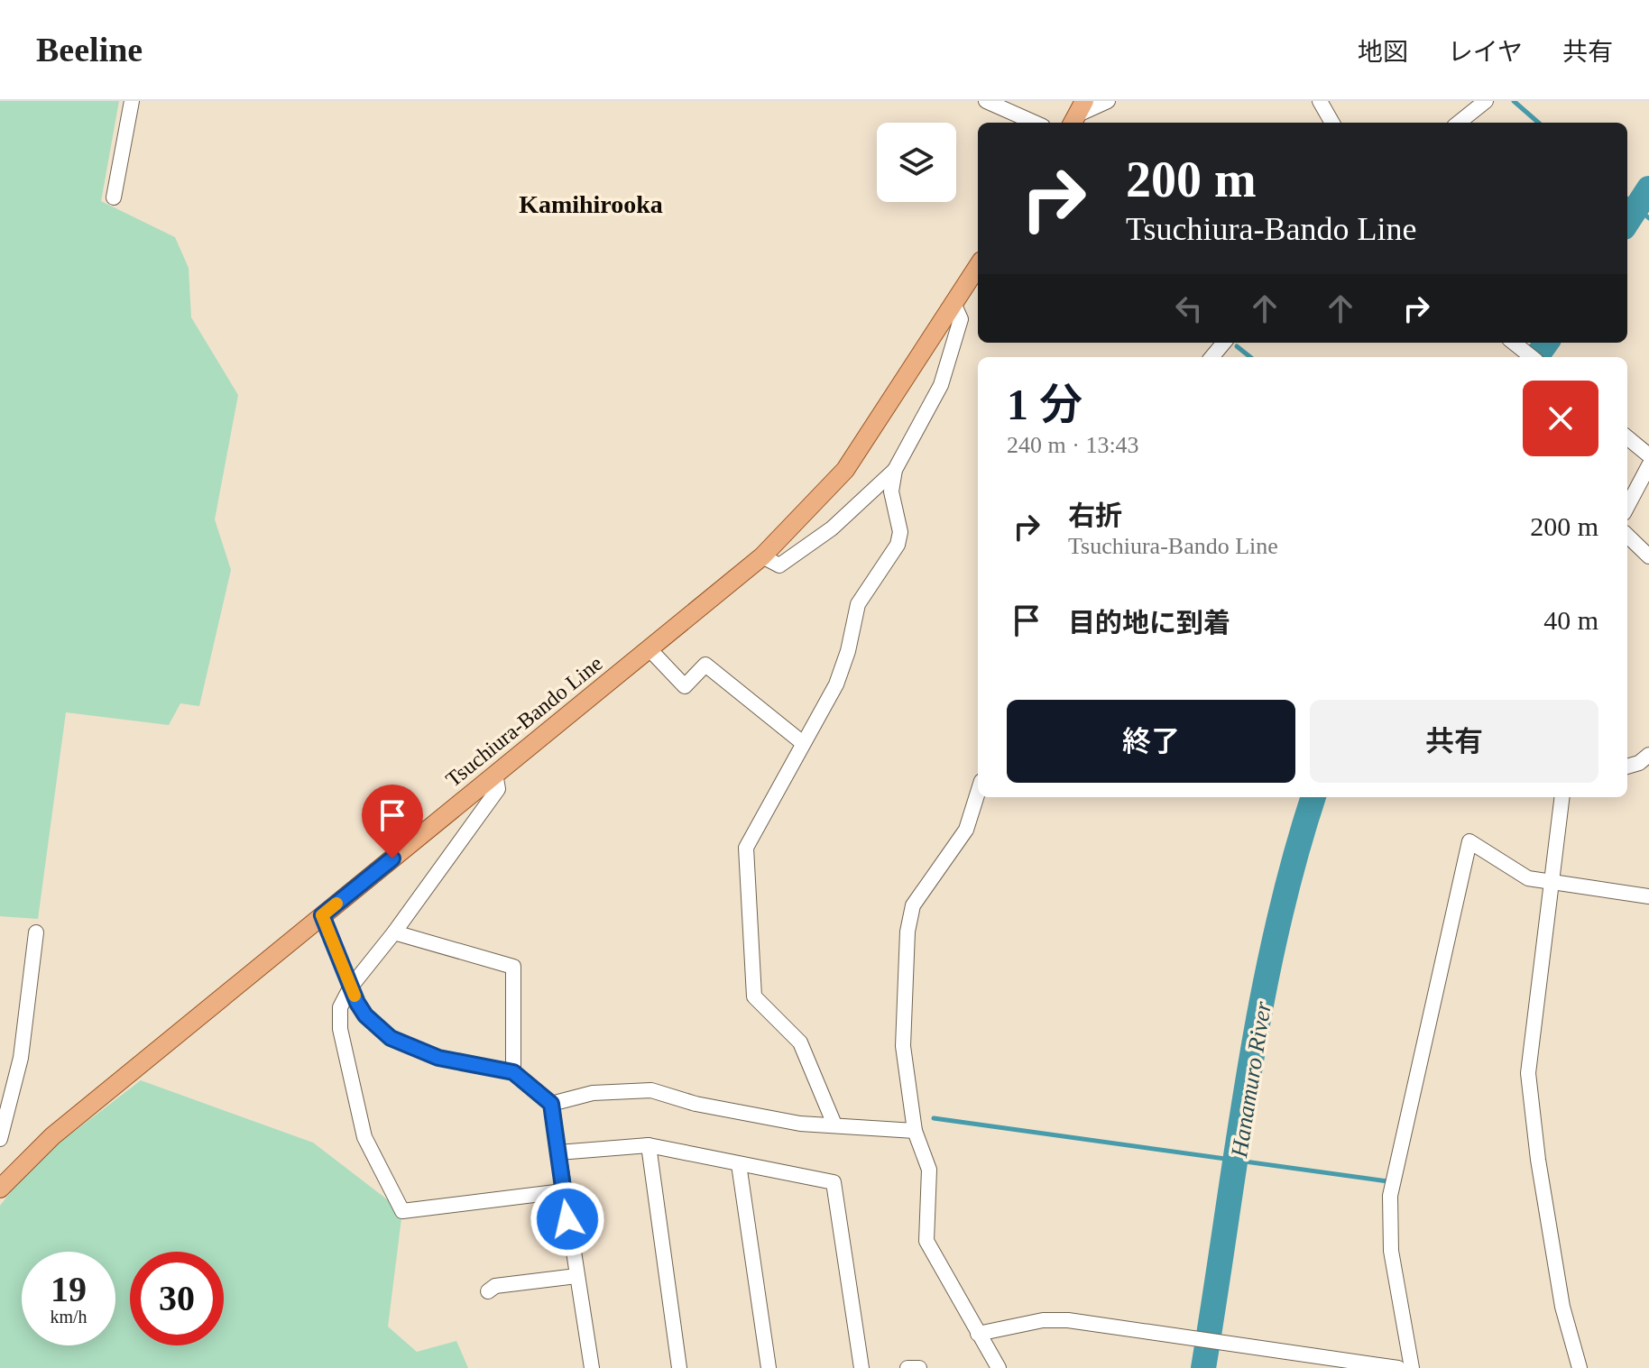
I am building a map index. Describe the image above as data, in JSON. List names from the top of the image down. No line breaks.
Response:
{"streets":{"main road":["Tsuchiura-Bando Line"]},"districts":["Kamihirooka"],"water":["Hanamuro River"],"page":{"header":"Beeline","nav":["地図","レイヤ","共有"],"turn":["200 m","Tsuchiura-Bando Line"],"heading":["1 分","240 m · 13:43"],"list":[{"name":"右折","note":"Tsuchiura-Bando Line","value":"200 m"},{"name":"目的地に到着","value":"40 m"}],"buttons":["終了","共有"],"speed":"19 km/h","limit":"30"}}
